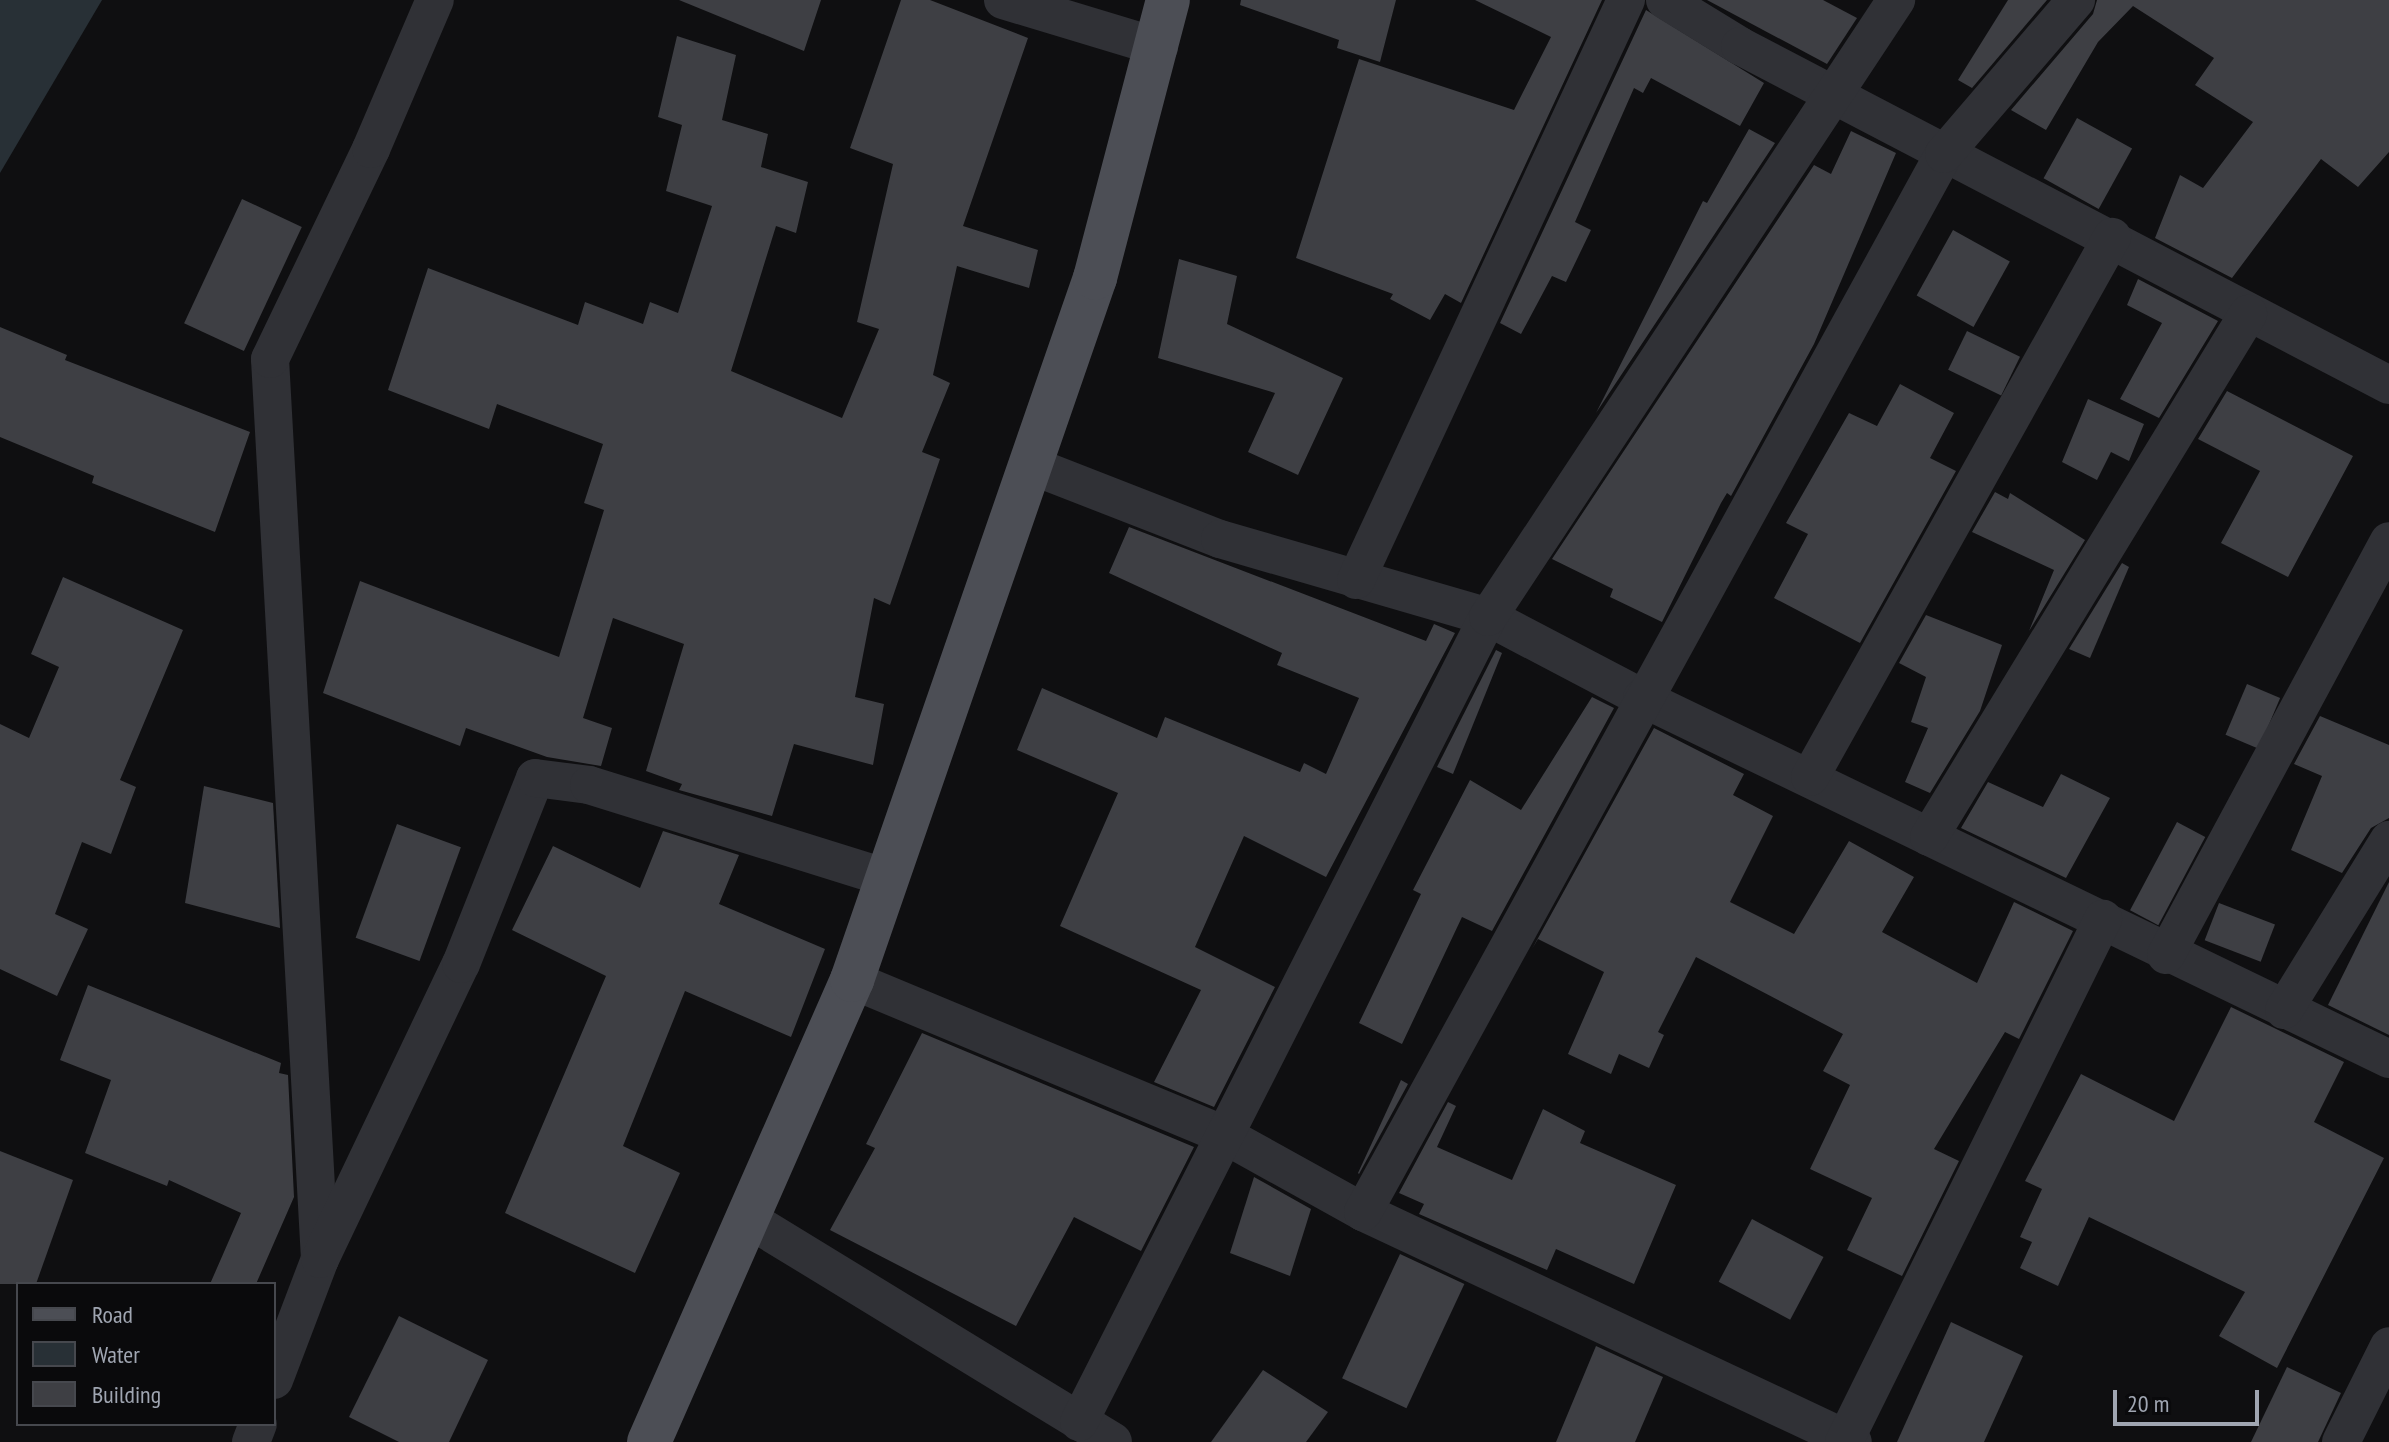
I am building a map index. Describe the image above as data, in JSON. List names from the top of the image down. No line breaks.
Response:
{"legend":["Road","Water","Building"],"scale_bar":"20 m"}
